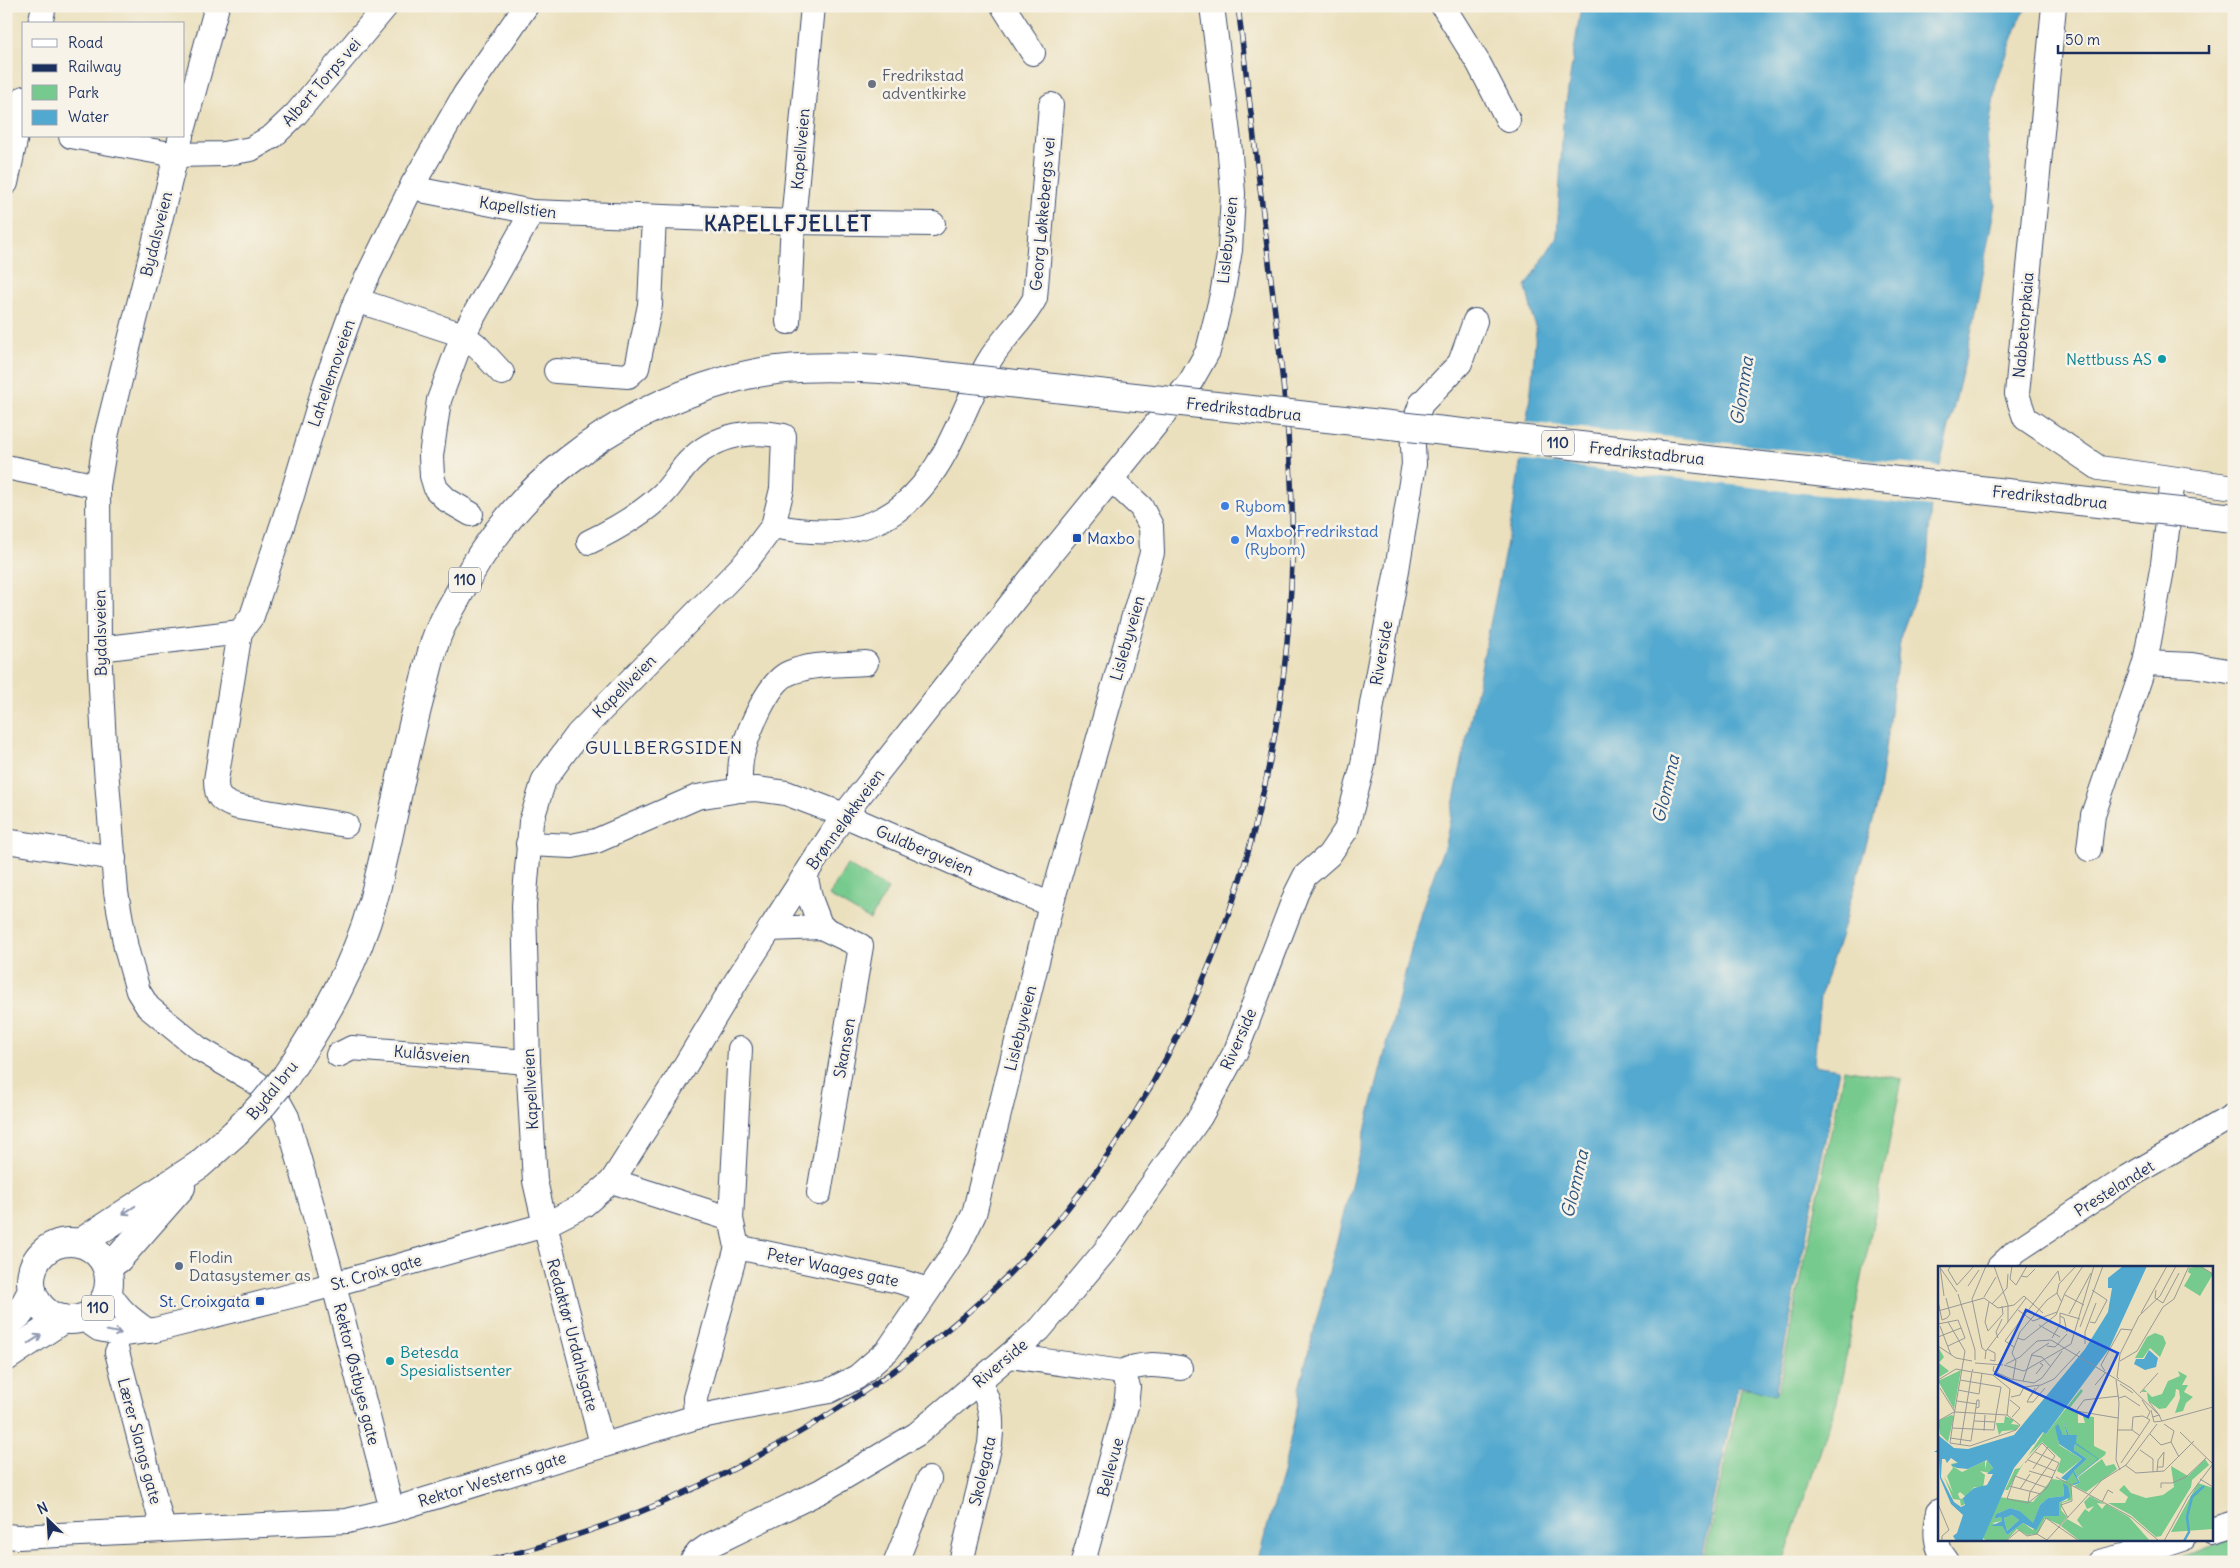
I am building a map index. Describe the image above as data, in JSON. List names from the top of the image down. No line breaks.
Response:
{"streets":{"highway":["Fredrikstadbrua","110","Bydal bru"],"street":["Albert Torps vei","Kapellveien","Kapellstien","Georg Løkkebergs vei","Bydalsveien","Lislebyveien","Nabbetorpkaia","Lahellemoveien","Riverside","Brønneløkkveien","Guldbergveien","Skansen","Kulåsveien","Prestelandet","Peter Waages gate","St. Croix gate","Redaktør Urdahlsgate","Rektor Østbyes gate","Lærer Slangs gate","Bellevue","Skolegata","Rektor Westerns gate"]},"crossings":[["Albert Torps vei","Bydalsveien"],["Kapellveien","Kapellstien"],["Kapellveien","Georg Løkkebergs vei"],["Kapellveien","Brønneløkkveien"],["Kapellveien","Guldbergveien"],["Kapellveien","Kulåsveien"],["Kapellveien","St. Croix gate"],["Kapellveien","Redaktør Urdahlsgate"],["Kapellstien","Lahellemoveien"],["Bydalsveien","Rektor Østbyes gate"],["Lislebyveien","Brønneløkkveien"],["Lislebyveien","Guldbergveien"],["Lislebyveien","Peter Waages gate"],["Lislebyveien","Rektor Westerns gate"],["Fredrikstadbrua","Bydal bru"],["110","Bydal bru"],["110","St. Croix gate"],["Riverside","Skolegata"],["Brønneløkkveien","Guldbergveien"],["Brønneløkkveien","Skansen"],["Brønneløkkveien","St. Croix gate"],["Brønneløkkveien","Redaktør Urdahlsgate"],["Peter Waages gate","Rektor Westerns gate"],["St. Croix gate","Redaktør Urdahlsgate"],["St. Croix gate","Rektor Østbyes gate"],["Redaktør Urdahlsgate","Rektor Westerns gate"],["Rektor Østbyes gate","Rektor Westerns gate"],["Lærer Slangs gate","Rektor Westerns gate"]],"districts":["KAPELLFJELLET","GULLBERGSIDEN"],"water":["Glomma"],"places":{"other":["Fredrikstad adventkirke","Nettbuss AS","Rybom","Maxbo Fredrikstad (Rybom)","Flodin Datasystemer as","Betesda Spesialistsenter"],"transit":["Maxbo","St. Croixgata"]},"legend":["Road","Railway","Park","Water"],"scale_bar":"50 m","north":"top left"}
